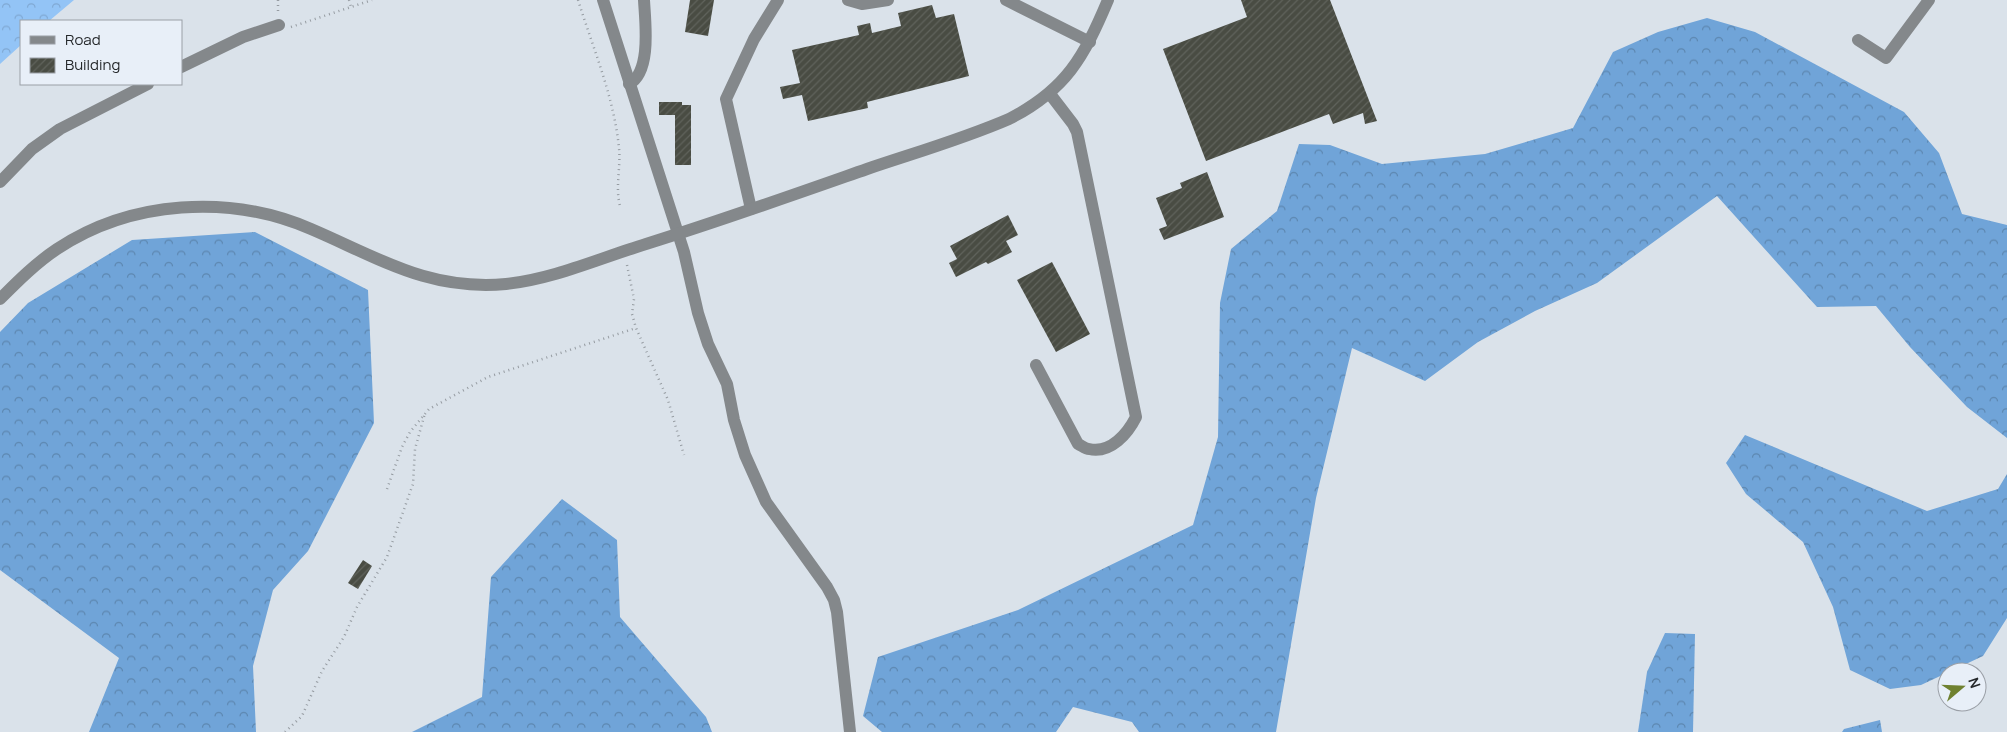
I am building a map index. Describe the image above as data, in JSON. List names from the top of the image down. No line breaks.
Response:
{"legend":["Road","Building"],"north":"right"}
